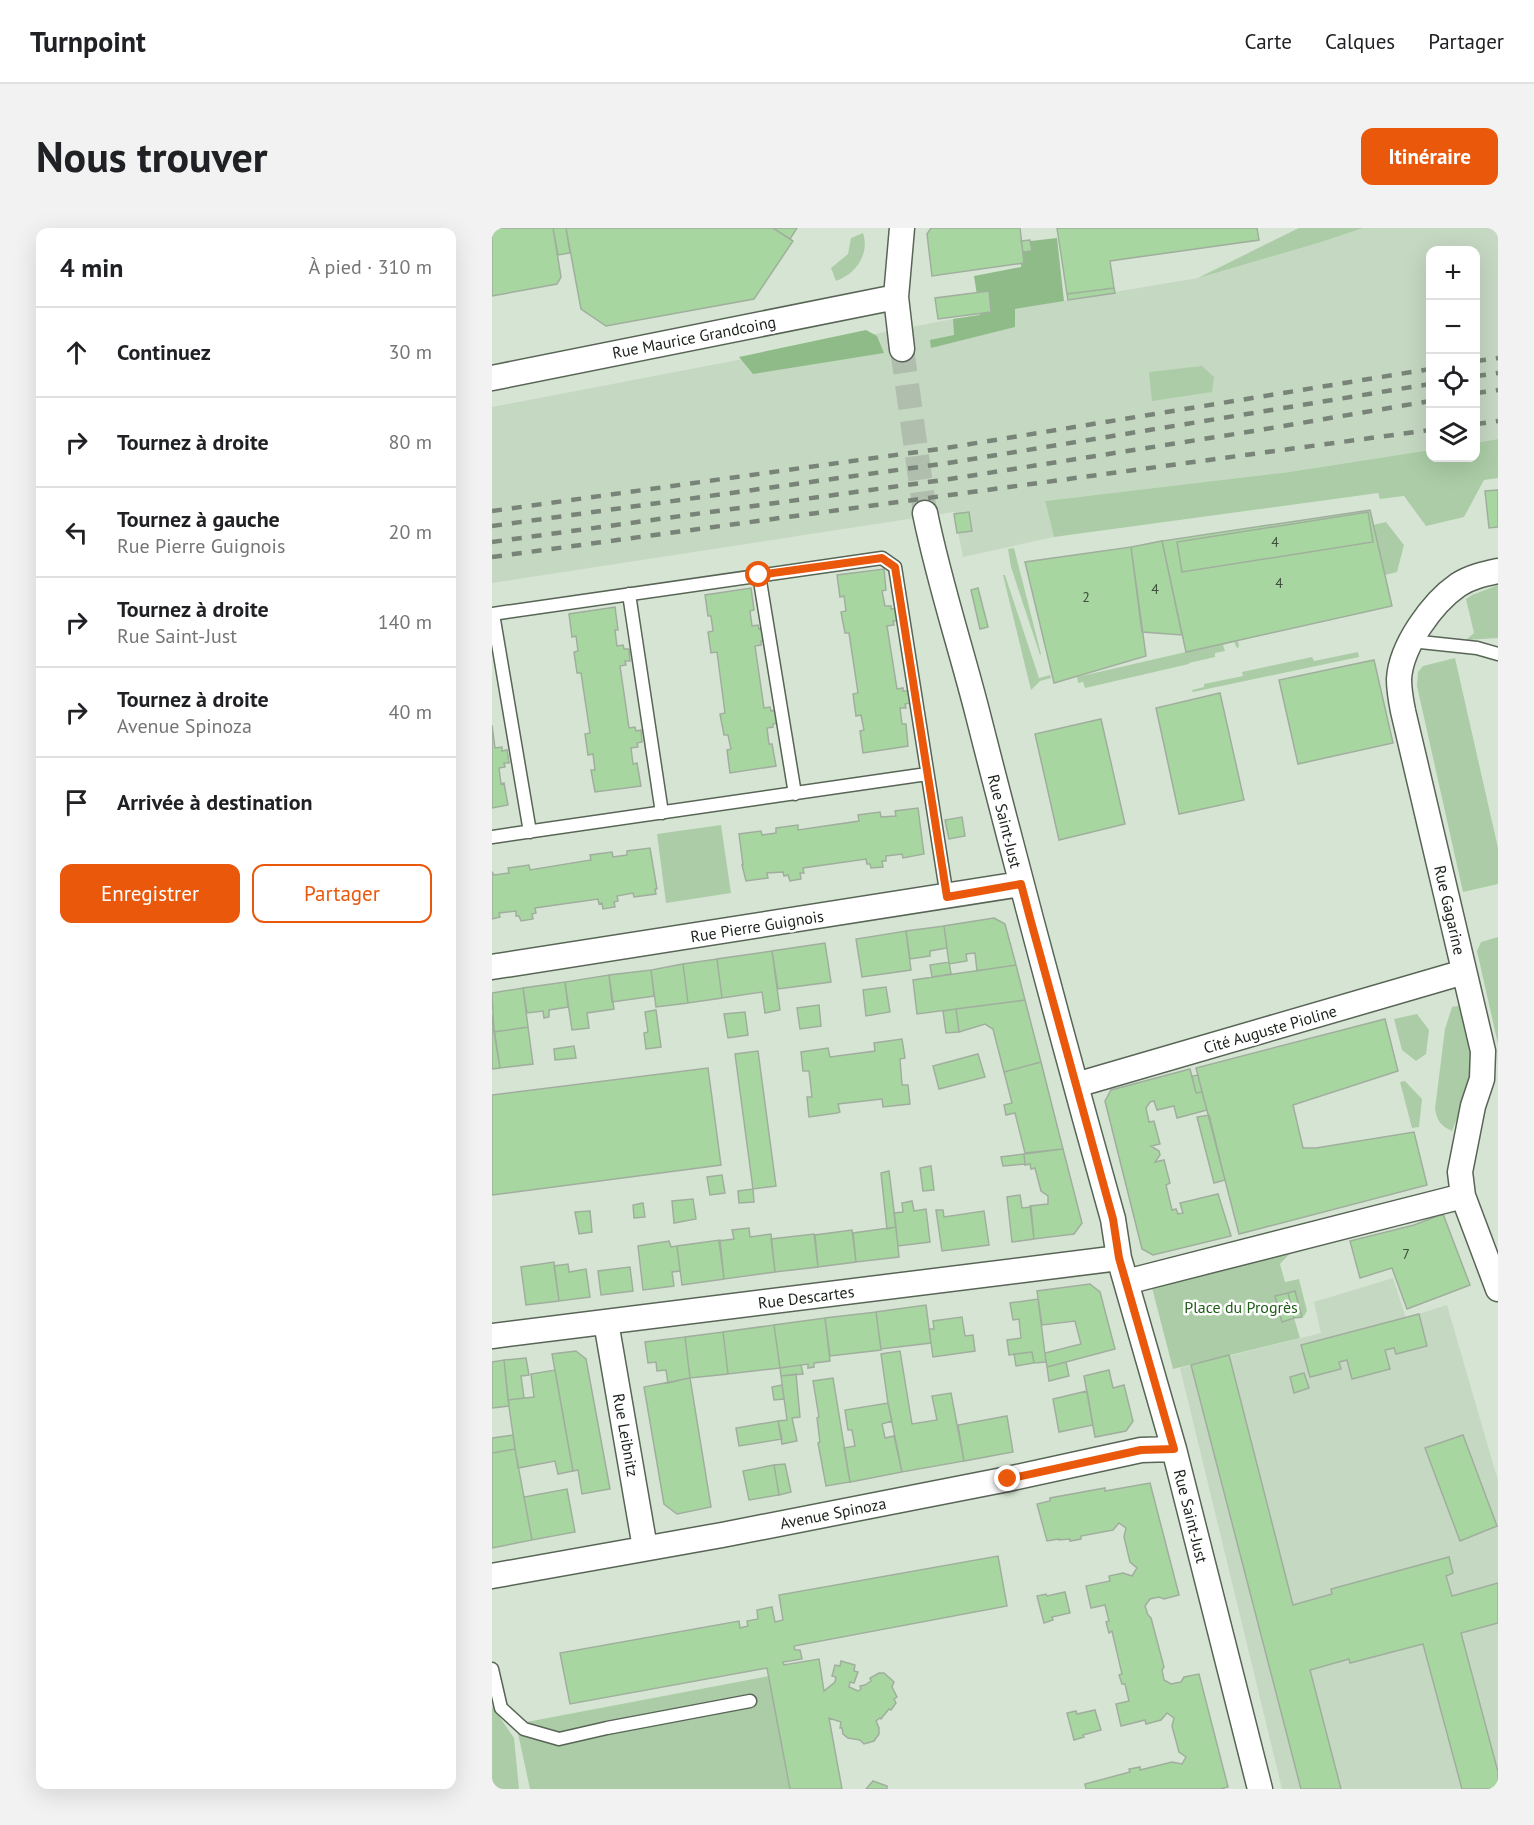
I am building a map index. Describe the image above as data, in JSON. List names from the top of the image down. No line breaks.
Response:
{"streets":{"street":["Rue Maurice Grandcoing","Rue Saint-Just","Rue Gagarine","Rue Pierre Guignois","Cité Auguste Pioline","Rue Descartes","Rue Leibnitz","Avenue Spinoza"]},"crossings":[["Rue Saint-Just","Rue Pierre Guignois"],["Rue Saint-Just","Cité Auguste Pioline"],["Rue Saint-Just","Rue Descartes"],["Rue Saint-Just","Avenue Spinoza"],["Rue Gagarine","Cité Auguste Pioline"],["Rue Descartes","Rue Leibnitz"],["Rue Leibnitz","Avenue Spinoza"]],"parks":["Place du Progrès"],"house_numbers":["4","4","4","2","7"],"page":{"header":"Turnpoint","nav":["Carte","Calques","Partager"],"buttons":["Itinéraire",["Enregistrer","Partager"]],"title":"Nous trouver","heading":["4 min","À pied · 310 m"],"map_buttons":["+","−"],"list":[["Continuez","30 m"],["Tournez à droite","80 m"],["Tournez à gauche","Rue Pierre Guignois","20 m"],["Tournez à droite","Rue Saint-Just","140 m"],["Tournez à droite","Avenue Spinoza","40 m"],"Arrivée à destination"]}}
